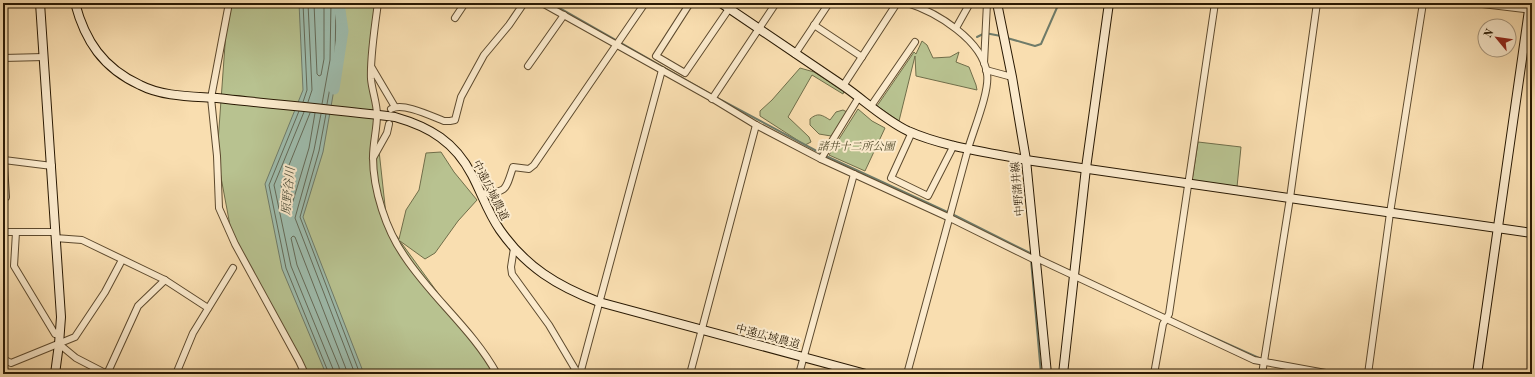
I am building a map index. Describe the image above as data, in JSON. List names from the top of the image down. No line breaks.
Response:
{"streets":{"street":["中野諸井線","中遠広域農道"]},"water":["原野谷川"],"parks":["諸井十二所公園"],"north":"top left"}
